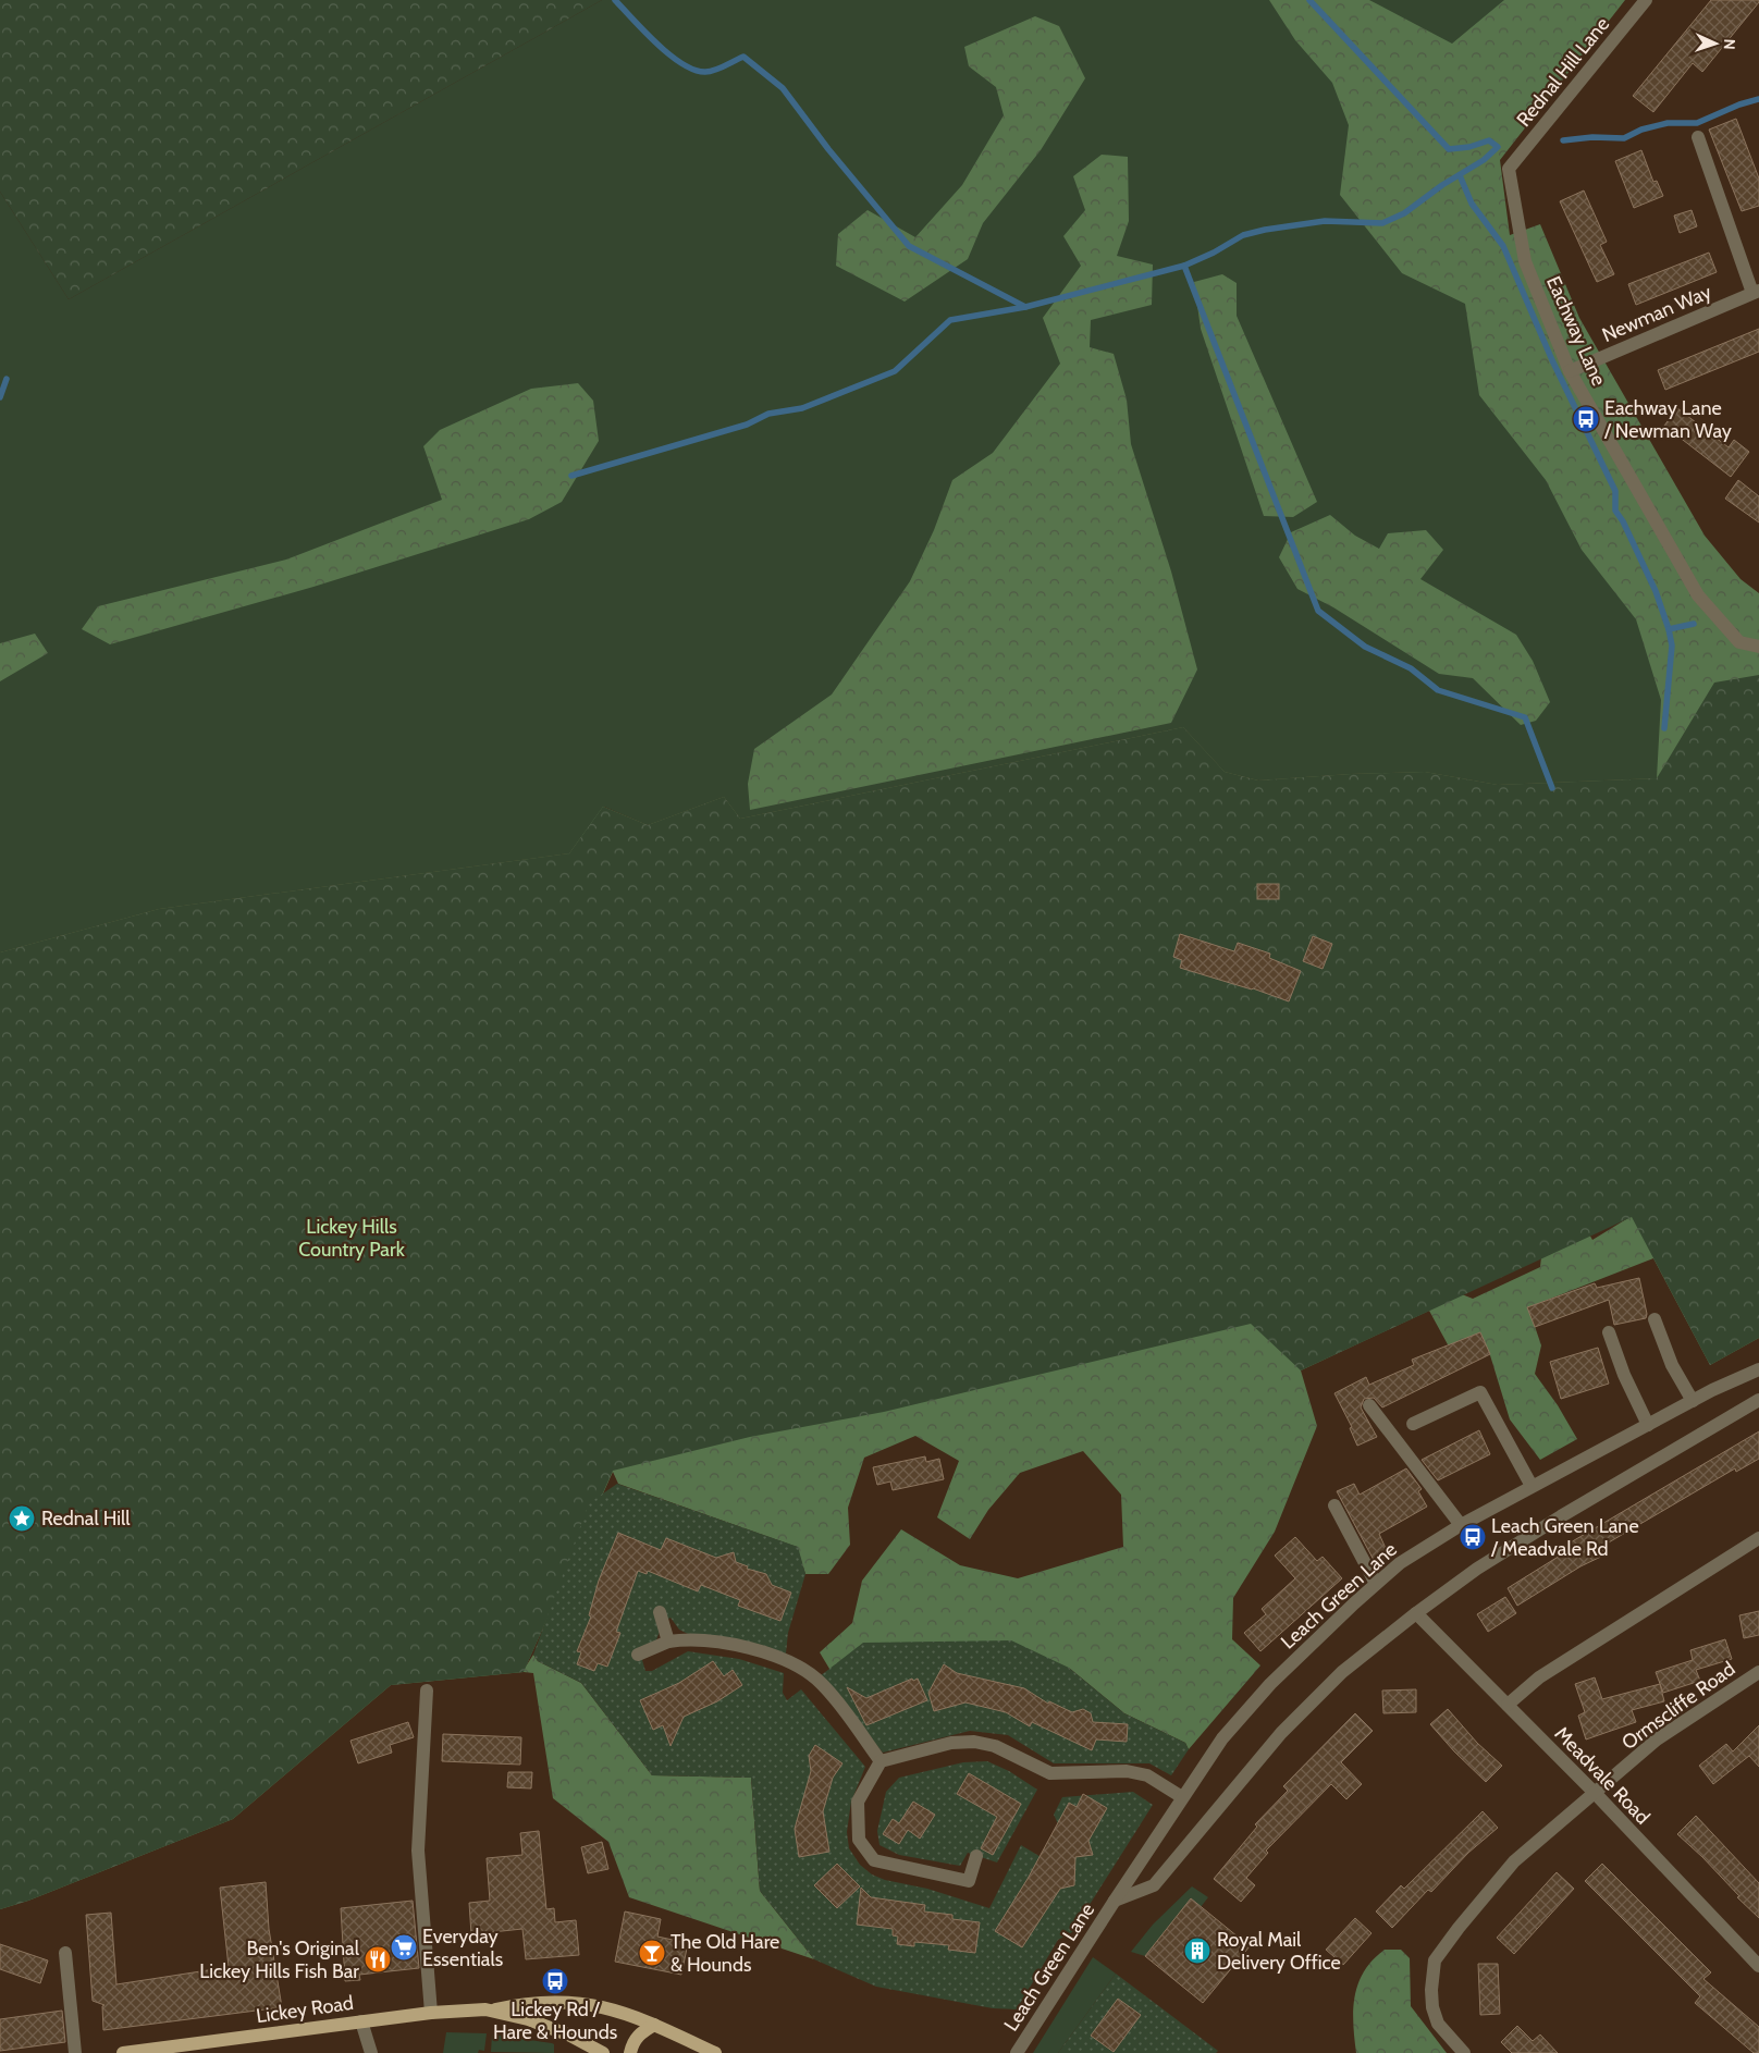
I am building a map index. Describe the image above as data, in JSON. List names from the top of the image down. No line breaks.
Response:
{"streets":{"main road":["Lickey Road"],"street":["Rednal Hill Lane","Newman Way","Eachway Lane","Leach Green Lane","Ormscliffe Road","Meadvale Road"]},"crossings":[["Rednal Hill Lane","Eachway Lane"],["Newman Way","Eachway Lane"],["Leach Green Lane","Meadvale Road"],["Ormscliffe Road","Meadvale Road"]],"parks":["Lickey Hills Country Park"],"places":{"bus stop":["Eachway Lane / Newman Way","Leach Green Lane / Meadvale Rd","Lickey Rd / Hare & Hounds"],"place":["Rednal Hill"],"supermarket":["Everyday Essentials"],"building":["Royal Mail Delivery Office"],"bar":["The Old Hare & Hounds"],"restaurant":["Ben's Original Lickey Hills Fish Bar"]},"north":"right"}
